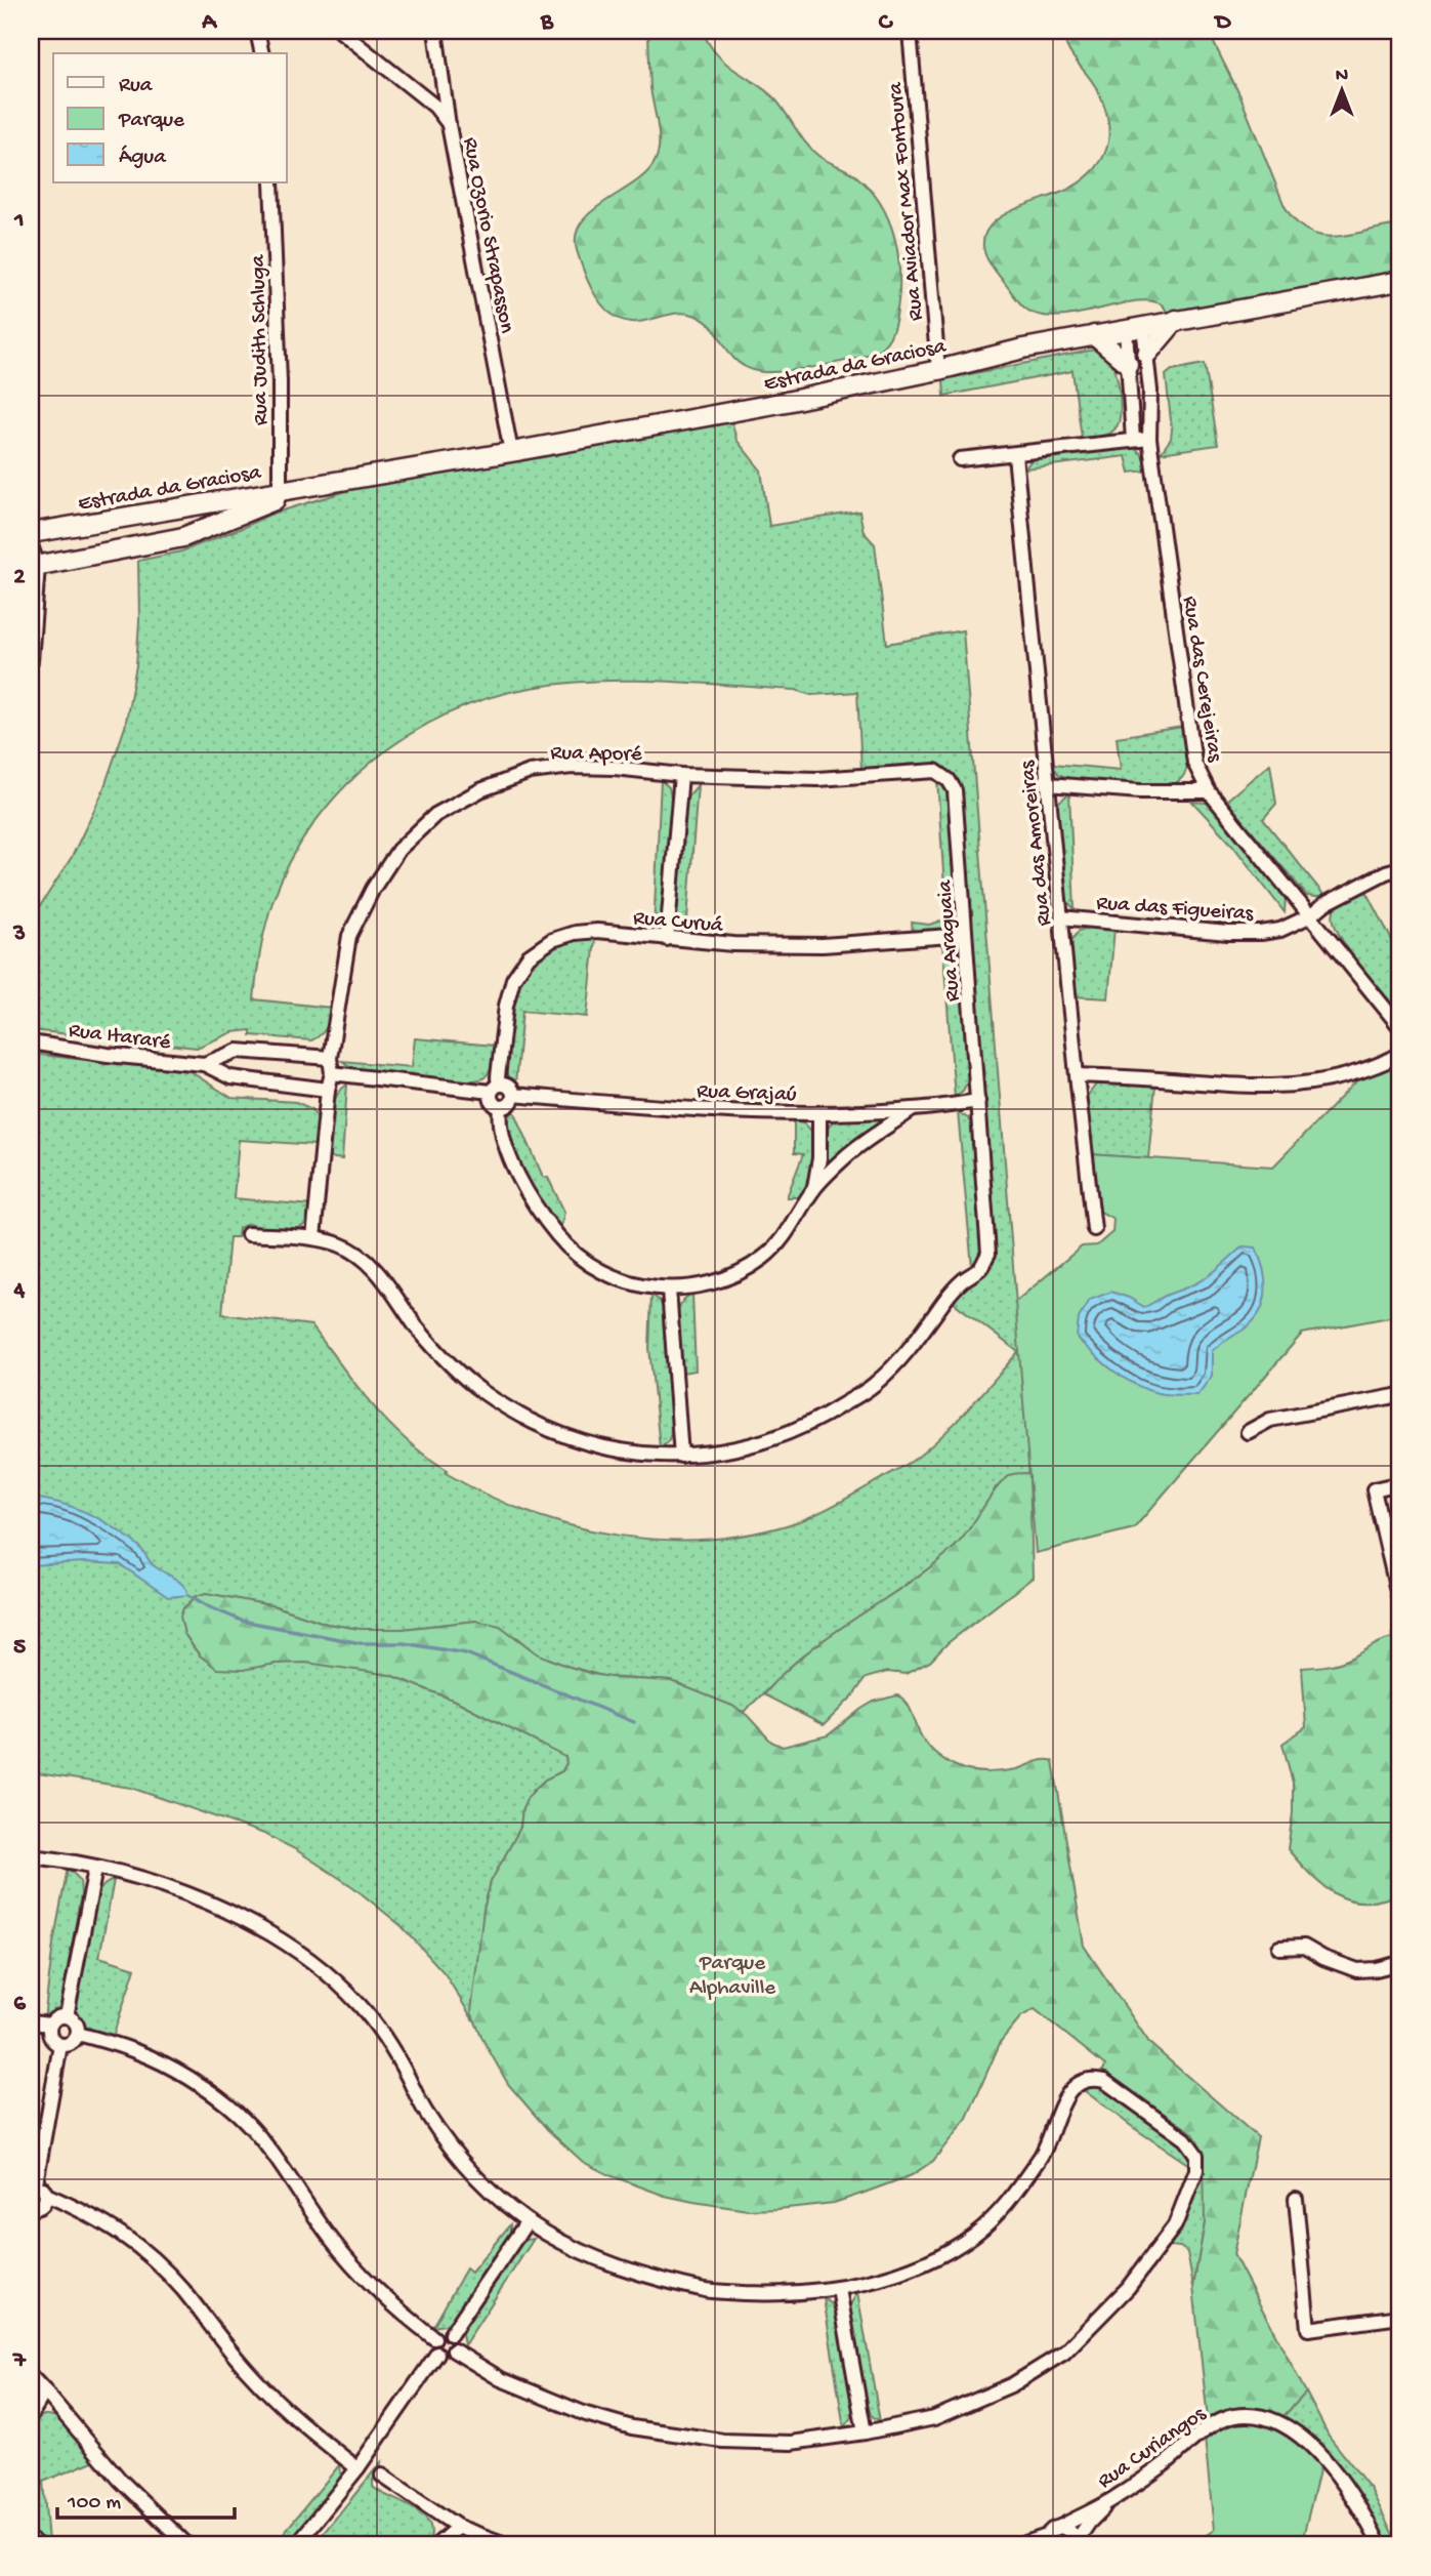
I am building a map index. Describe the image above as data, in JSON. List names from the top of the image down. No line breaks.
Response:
{"streets":{"main road":["Estrada da Graciosa"],"street":["Rua Aviador Max Fontoura","Rua Ozorio Strapasson","Rua Judith Schluga","Rua das Cerejeiras","Rua Aporé","Rua das Amoreiras","Rua das Figueiras","Rua Curuá","Rua Araguaia","Rua Itararé","Rua Grajaú","Rua Curiangos"]},"crossings":[["Rua Aviador Max Fontoura","Estrada da Graciosa"],["Rua Ozorio Strapasson","Estrada da Graciosa"],["Rua Judith Schluga","Estrada da Graciosa"],["Estrada da Graciosa","Rua das Cerejeiras"],["Rua das Cerejeiras","Rua das Figueiras"],["Rua Aporé","Rua Araguaia"],["Rua das Amoreiras","Rua das Figueiras"],["Rua Curuá","Rua Araguaia"],["Rua Curuá","Rua Grajaú"],["Rua Araguaia","Rua Grajaú"]],"parks":["Parque Alphaville"],"legend":["Rua","Parque","Água"],"scale_bar":"100 m","north":"top","grid":{"columns":["A","B","C","D"],"rows":["1","2","3","4","5","6","7"]}}
